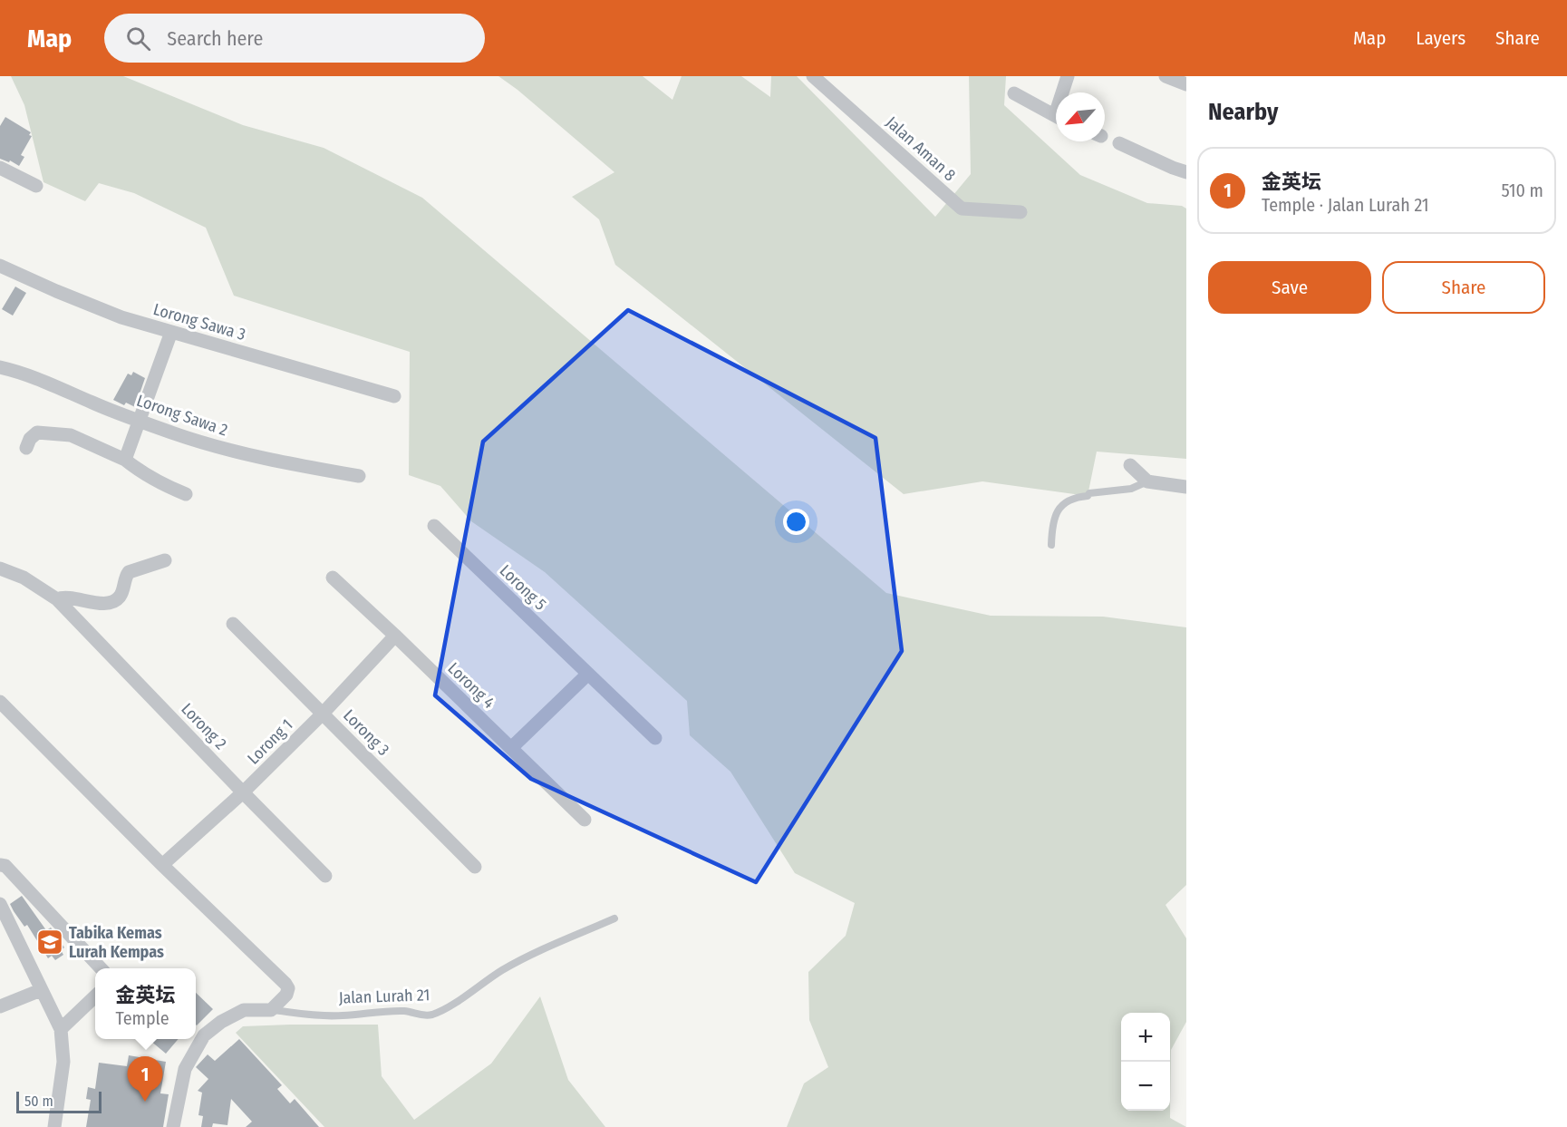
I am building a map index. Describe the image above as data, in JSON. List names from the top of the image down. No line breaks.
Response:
{"streets":{"street":["Jalan Aman 8","Lorong Sawa 3","Lorong Sawa 2","Lorong 5","Lorong 4","Lorong 2","Lorong 3","Lorong 1","Jalan Lurah 21"]},"crossings":[["Lorong 4","Lorong 1"],["Lorong 2","Lorong 1"],["Lorong 3","Lorong 1"]],"places":{"school or university":["Tabika Kemas Lurah Kempas"]},"scale_bar":"50 m","north":"bottom left","page":{"header":"Map","search":"Search here","nav":["Map","Layers","Share"],"heading":"Nearby","list":[{"mark":"1","name":"金英坛","note":"Temple · Jalan Lurah 21","value":"510 m"}],"buttons":["Save","Share"],"popup":["金英坛","Temple"],"map_buttons":["+","−"],"pins":"1","scale":"50 m"}}
